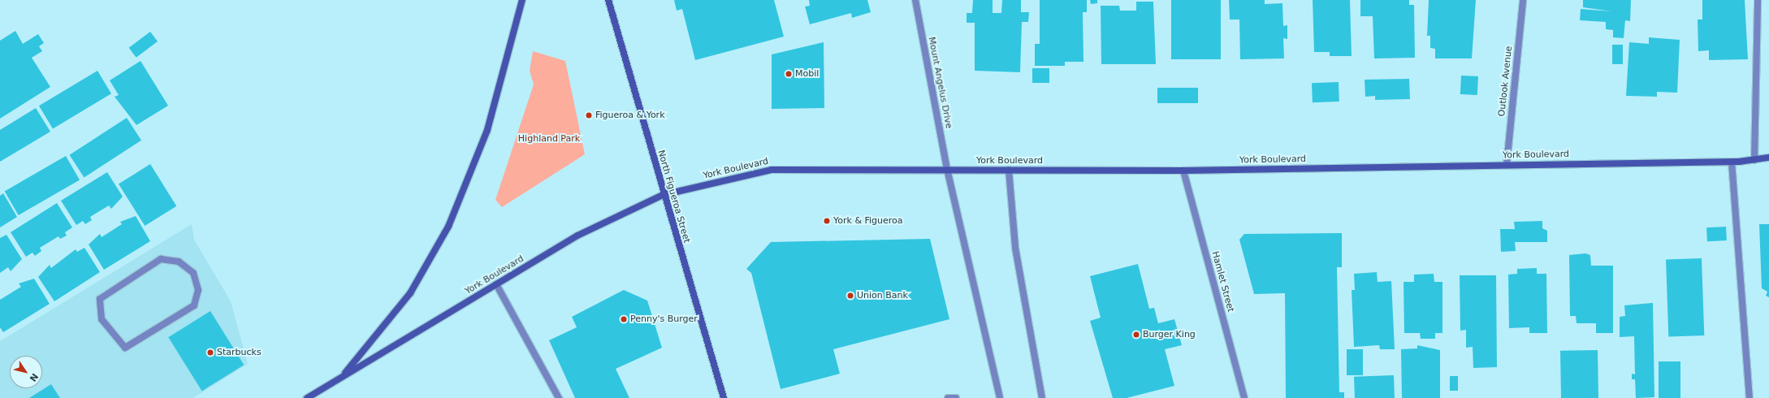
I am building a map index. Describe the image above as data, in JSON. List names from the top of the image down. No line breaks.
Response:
{"streets":{"main road":["York Boulevard","North Figueroa Street"],"street":["Outlook Avenue","Mount Angelus Drive","Hamlet Street"]},"crossings":[["Outlook Avenue","York Boulevard"],["Mount Angelus Drive","York Boulevard"],["York Boulevard","North Figueroa Street"],["York Boulevard","Hamlet Street"]],"parks":["Highland Park"],"places":["Mobil","Figueroa & York","York & Figueroa","Union Bank","Penny's Burger","Burger King","Starbucks"],"north":"bottom right"}
